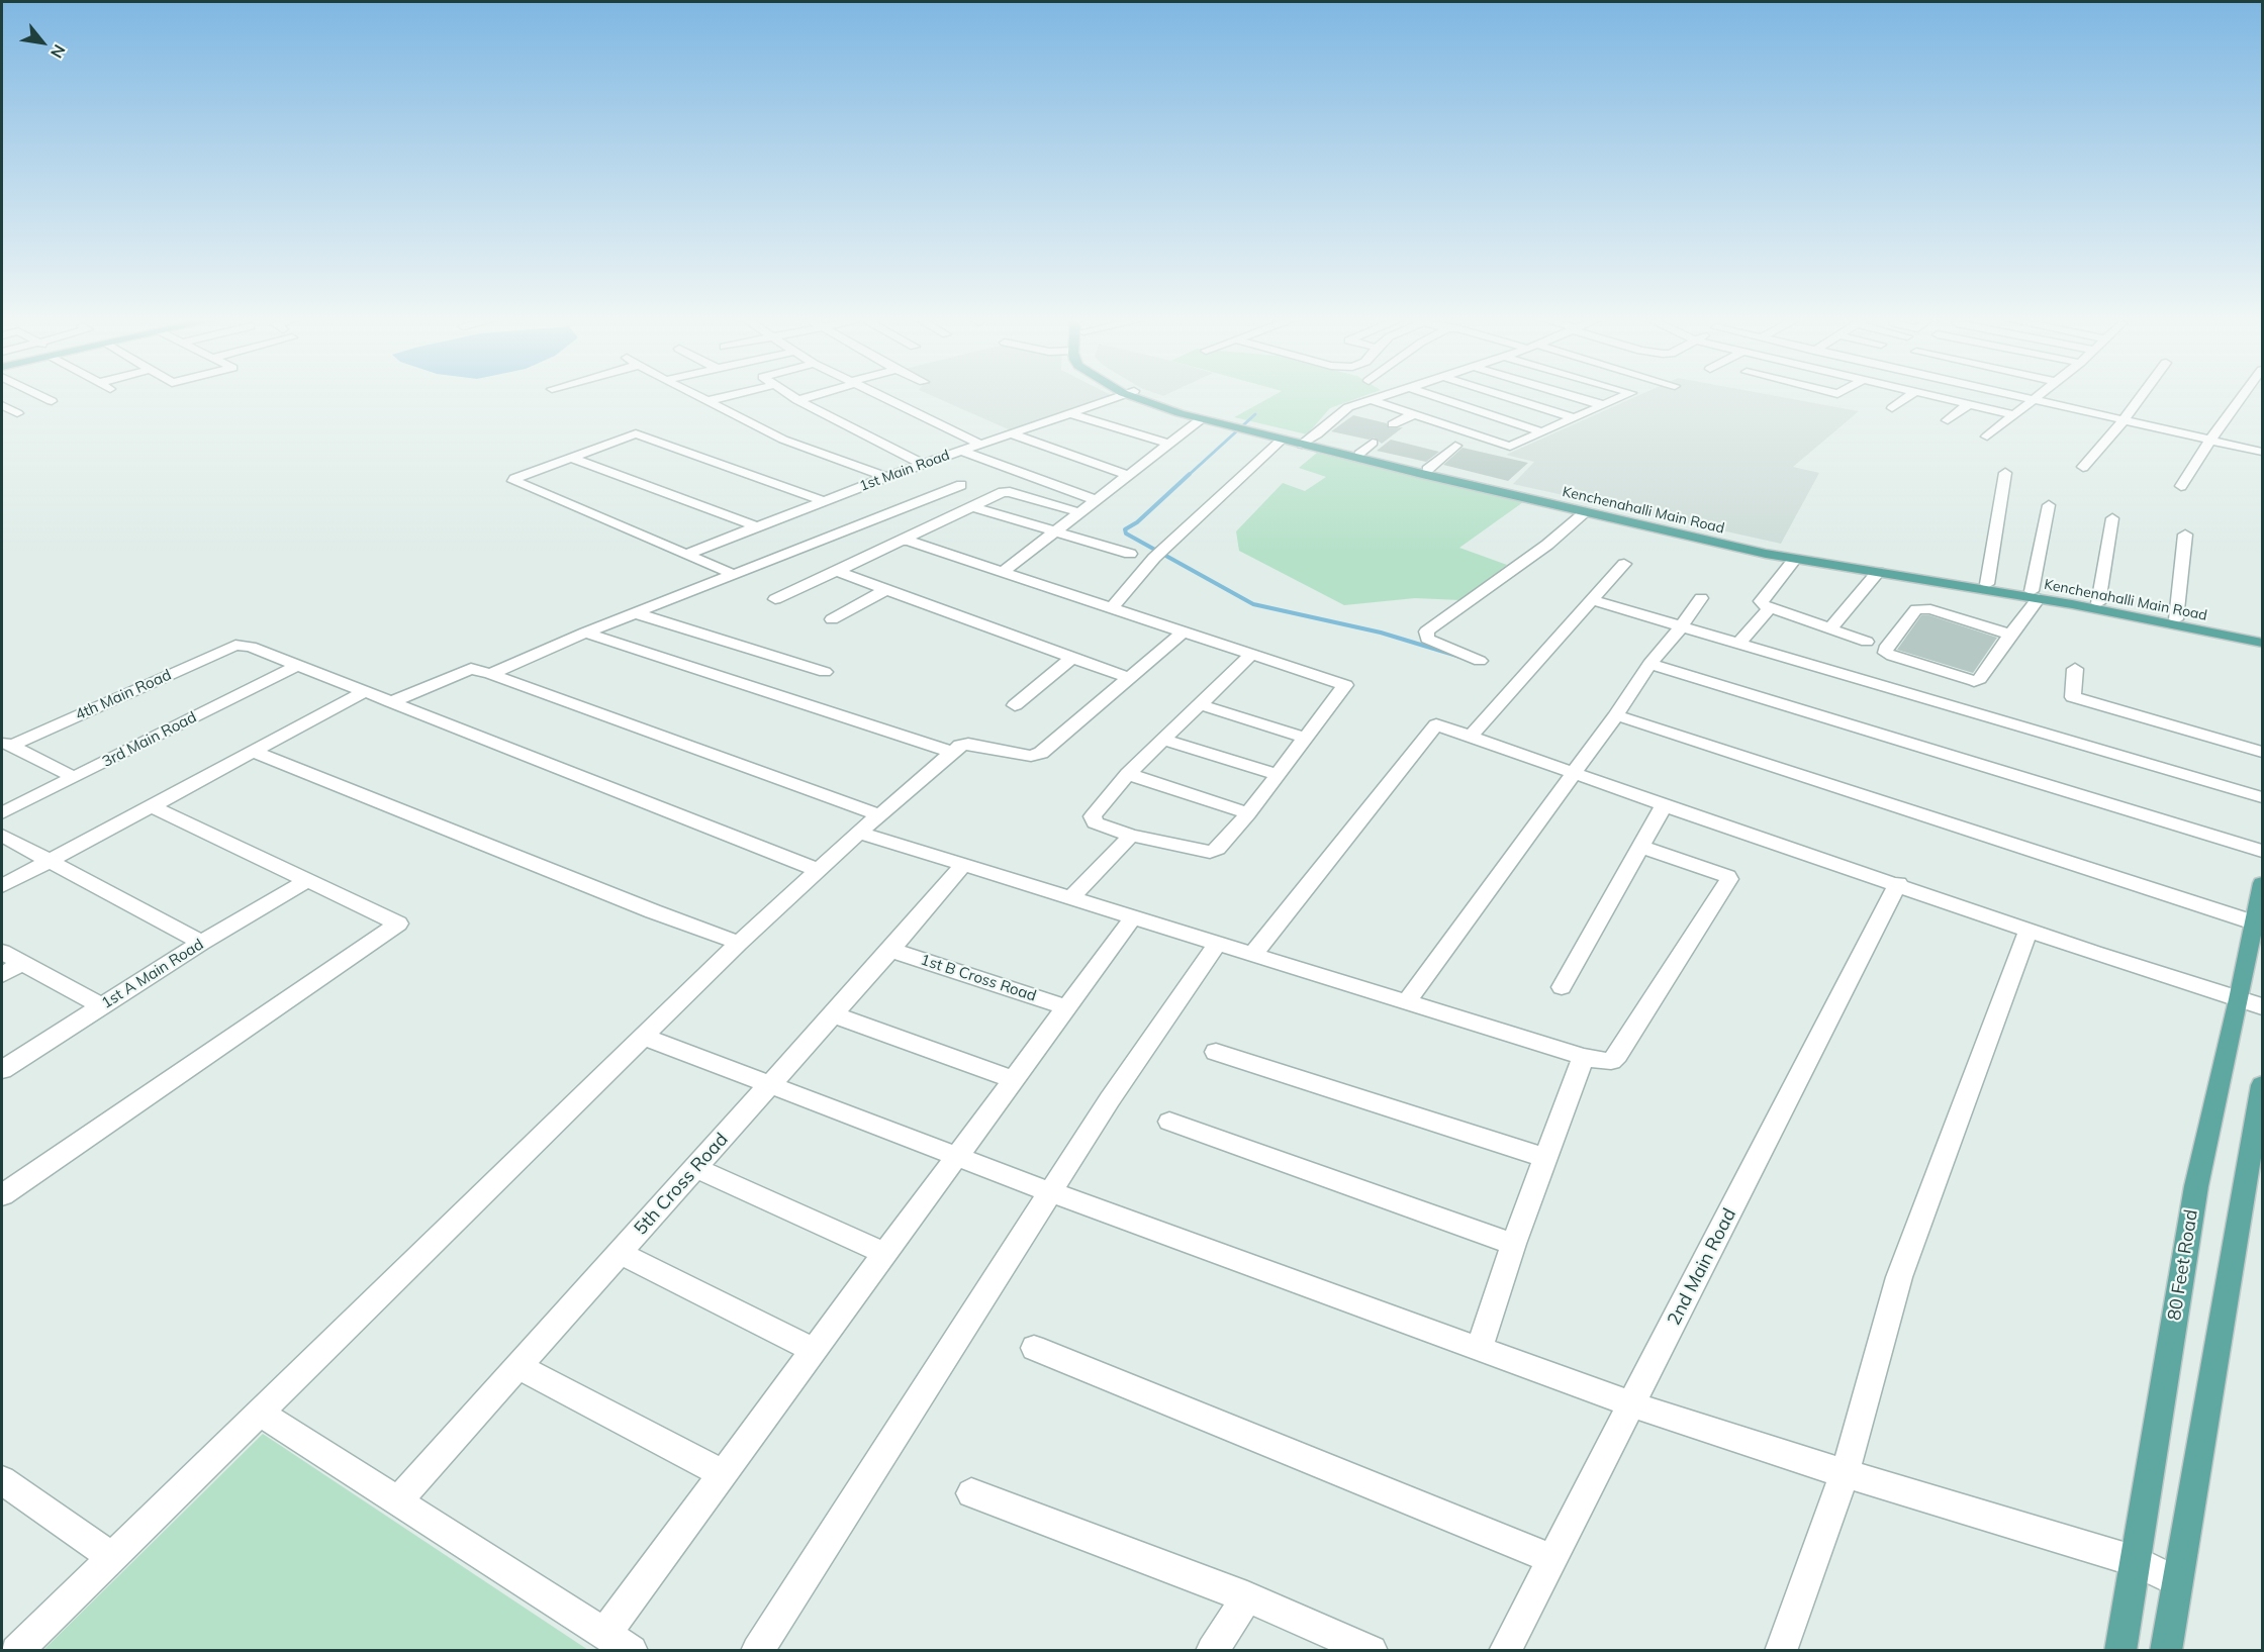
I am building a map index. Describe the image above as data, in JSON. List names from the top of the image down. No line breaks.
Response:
{"streets":{"main road":["Kenchenahalli Main Road","80 Feet Road"],"street":["1st Main Road","4th Main Road","3rd Main Road","1st A Main Road","1st B Cross Road","5th Cross Road","2nd Main Road"]},"crossings":[["4th Main Road","3rd Main Road"],["1st B Cross Road","5th Cross Road"]],"north":"bottom right"}
